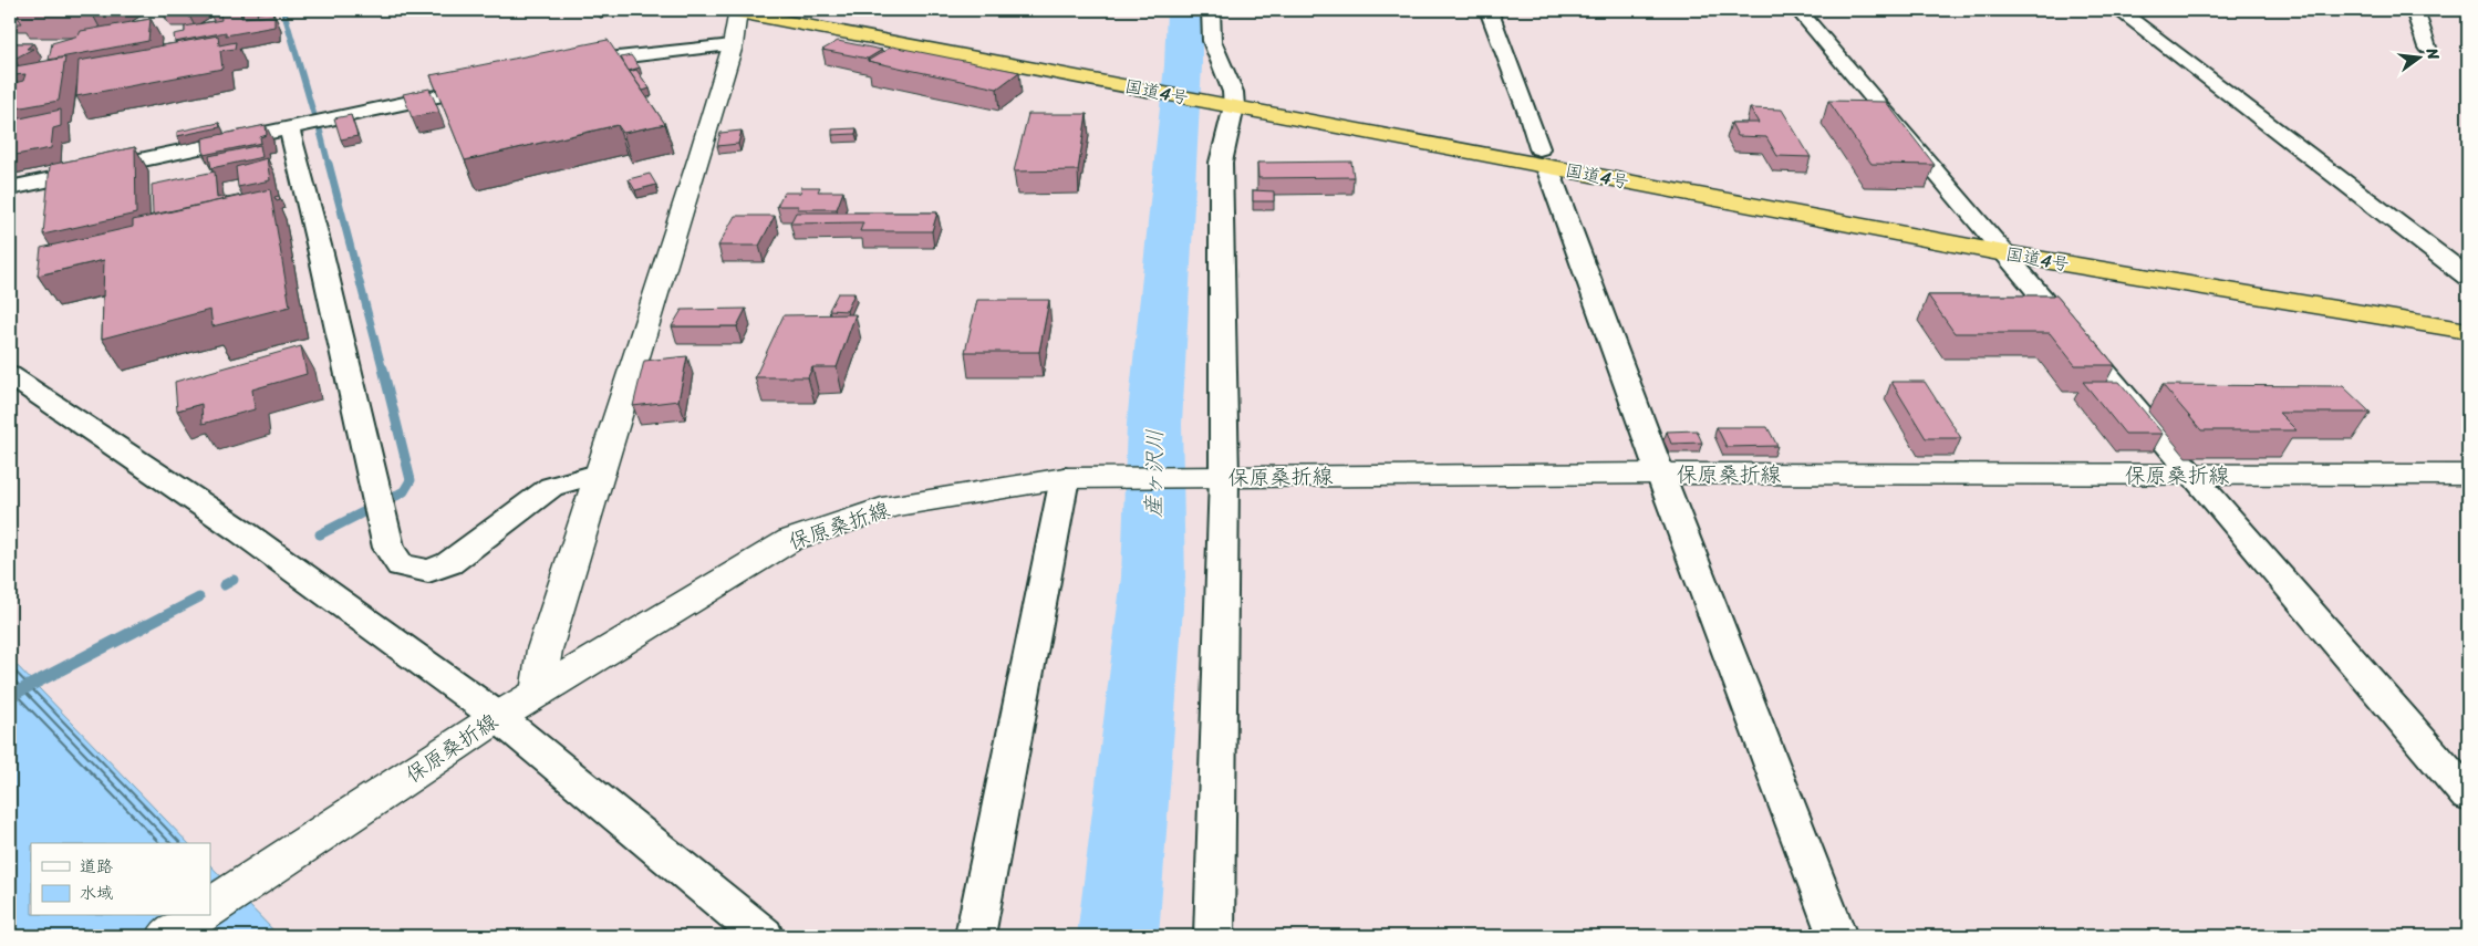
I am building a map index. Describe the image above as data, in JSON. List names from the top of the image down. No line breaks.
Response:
{"streets":{"highway":["国道4号"],"main road":["保原桑折線"]},"water":["産ヶ沢川"],"legend":["道路","水域"],"north":"right"}
